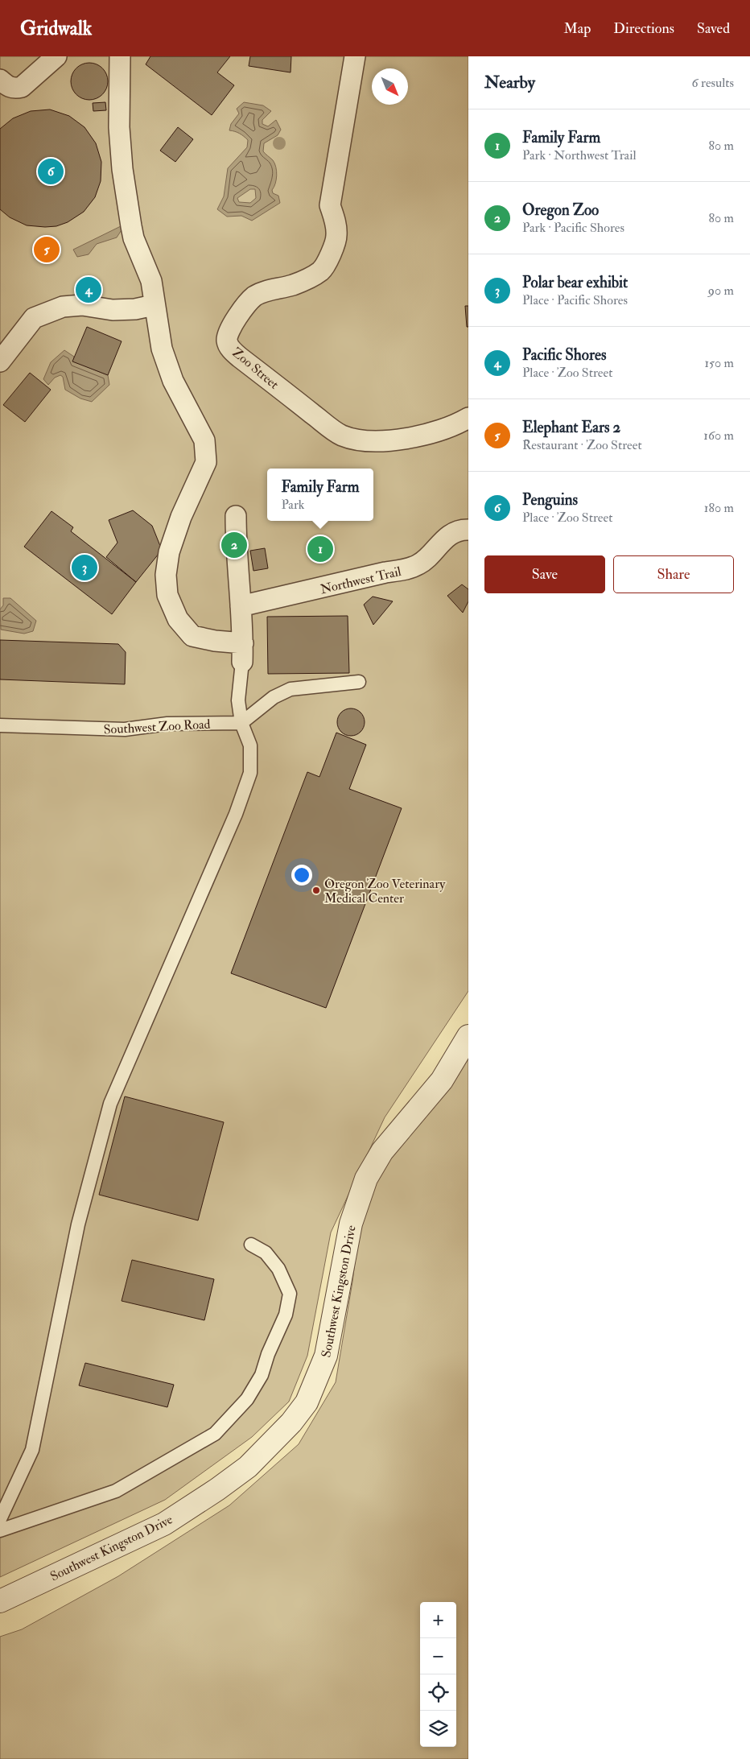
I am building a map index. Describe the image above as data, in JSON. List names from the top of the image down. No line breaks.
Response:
{"streets":{"street":["Zoo Street","Northwest Trail","Southwest Kingston Drive"],"lane":["Southwest Zoo Road"]},"places":["Oregon Zoo Veterinary Medical Center"],"north":"bottom right","page":{"header":"Gridwalk","nav":["Map","Directions","Saved"],"heading":["Nearby","6 results"],"list":[{"mark":"1","name":"Family Farm","note":"Park · Northwest Trail","value":"80 m"},{"mark":"2","name":"Oregon Zoo","note":"Park · Pacific Shores","value":"80 m"},{"mark":"3","name":"Polar bear exhibit","note":"Place · Pacific Shores","value":"90 m"},{"mark":"4","name":"Pacific Shores","note":"Place · Zoo Street","value":"150 m"},{"mark":"5","name":"Elephant Ears 2","note":"Restaurant · Zoo Street","value":"160 m"},{"mark":"6","name":"Penguins","note":"Place · Zoo Street","value":"180 m"}],"pins":["6","5","4","2","1","3"],"popup":["Family Farm","Park"],"buttons":["Save","Share"],"map_buttons":["+","−"]}}
